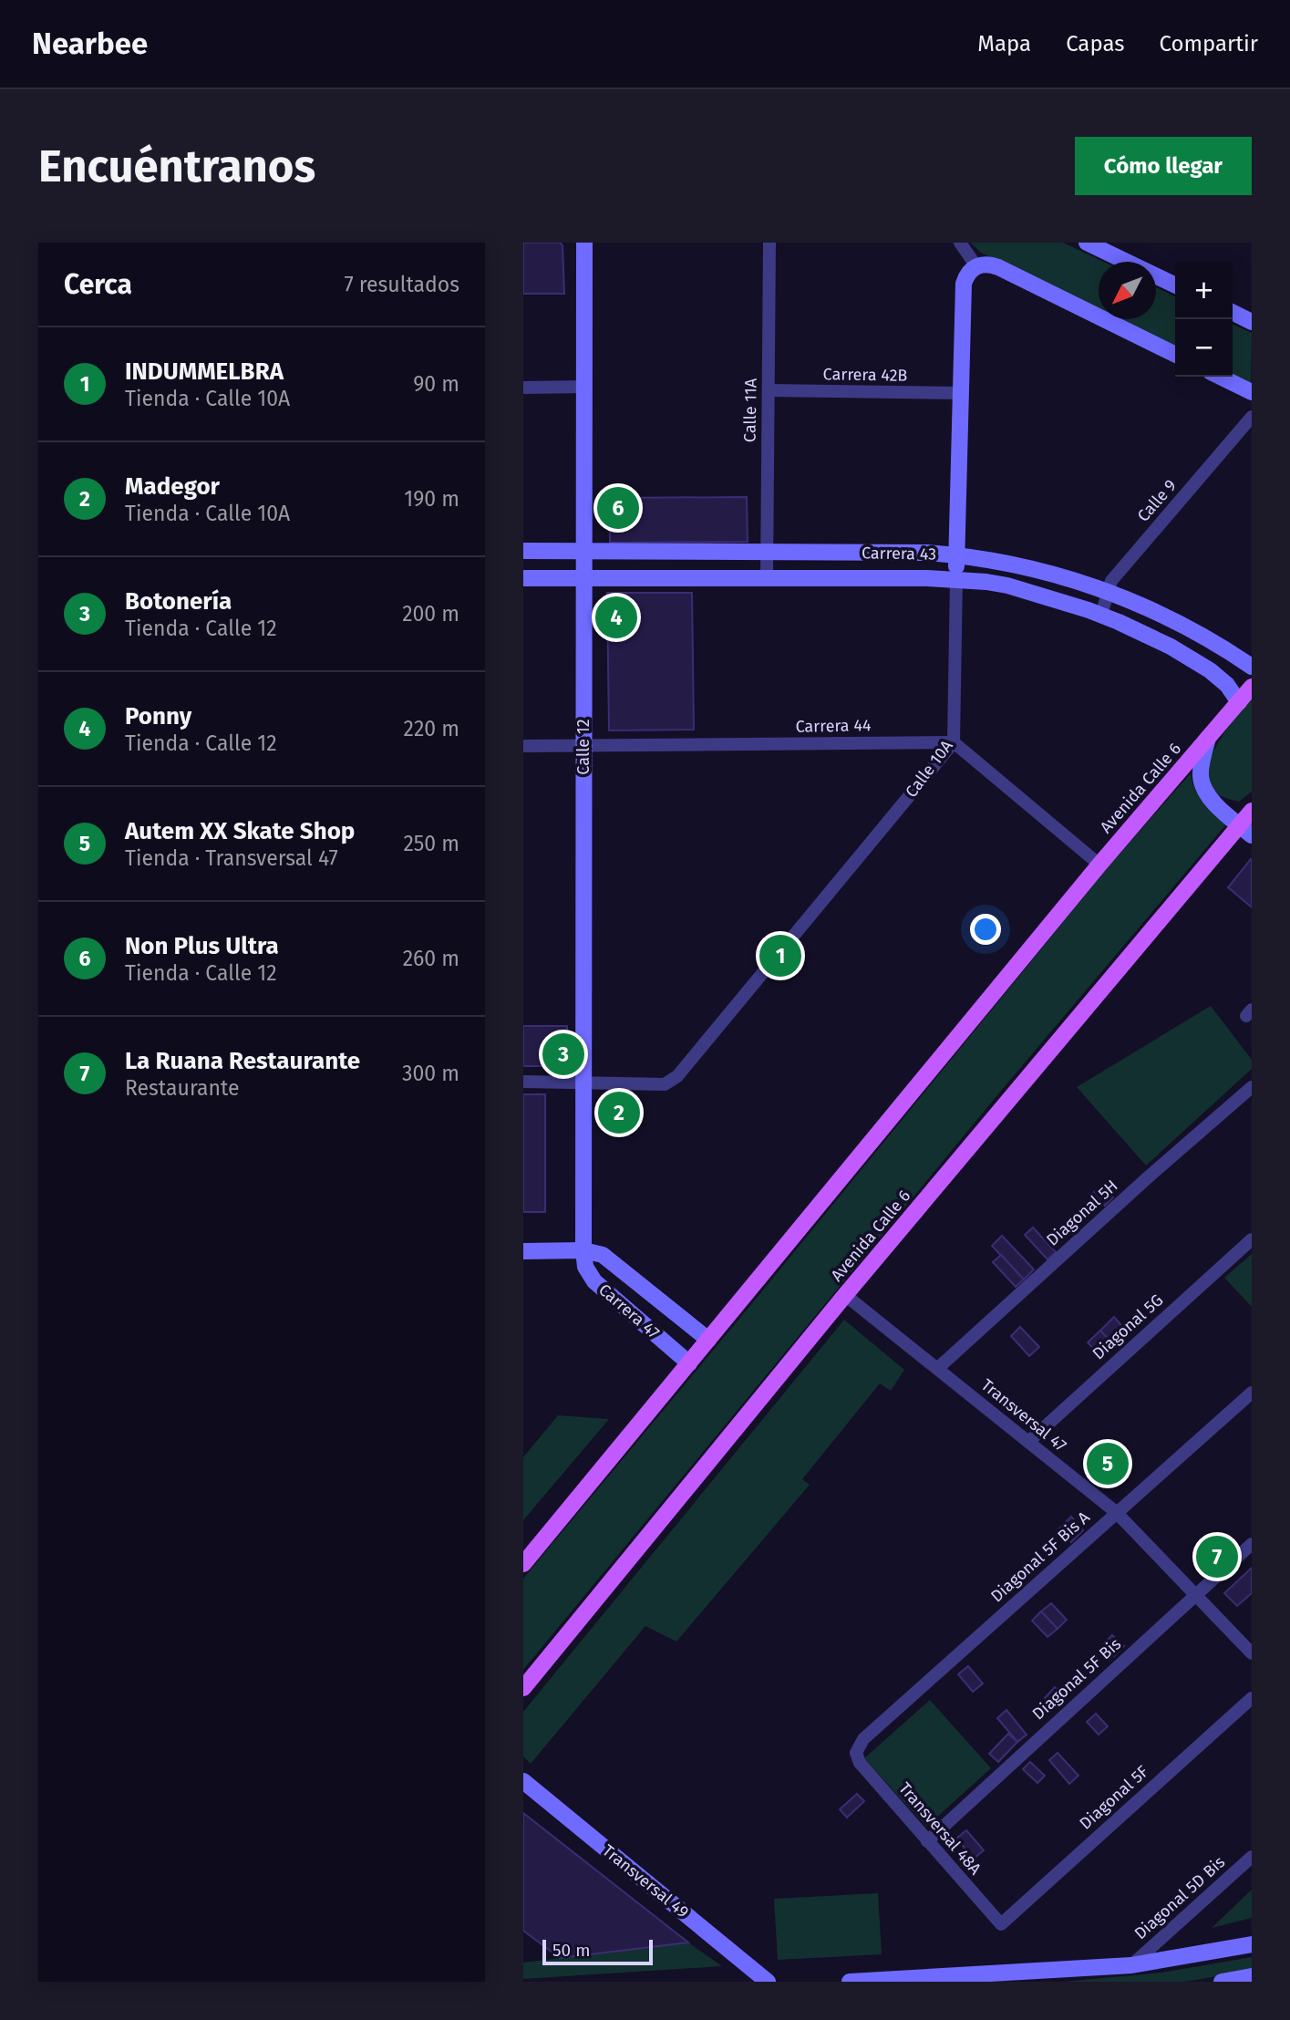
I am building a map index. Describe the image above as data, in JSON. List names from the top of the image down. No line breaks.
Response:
{"streets":{"main road":["Avenida Calle 6"],"street":["Carrera 42B","Calle 11A","Calle 9","Carrera 43","Carrera 44","Calle 12","Calle 10A","Diagonal 5H","Carrera 47","Diagonal 5G","Transversal 47","Diagonal 5F Bis A","Diagonal 5F Bis","Diagonal 5F","Transversal 48A","Transversal 49","Diagonal 5D Bis"]},"crossings":[["Carrera 42B","Calle 11A"],["Carrera 42B","Calle 10A"],["Calle 11A","Carrera 43"],["Calle 9","Carrera 43"],["Carrera 43","Calle 12"],["Carrera 43","Calle 10A"],["Carrera 43","Avenida Calle 6"],["Carrera 44","Calle 12"],["Carrera 44","Calle 10A"],["Calle 12","Calle 10A"],["Calle 12","Carrera 47"],["Avenida Calle 6","Carrera 47"],["Avenida Calle 6","Transversal 47"],["Diagonal 5H","Transversal 47"],["Diagonal 5G","Transversal 47"],["Transversal 47","Diagonal 5F Bis A"],["Transversal 47","Diagonal 5F Bis"],["Diagonal 5F Bis A","Transversal 48A"],["Diagonal 5F Bis","Transversal 48A"],["Diagonal 5F","Transversal 48A"]],"scale_bar":"50 m","north":"bottom left","page":{"header":"Nearbee","nav":["Mapa","Capas","Compartir"],"buttons":"Cómo llegar","title":"Encuéntranos","heading":["Cerca","7 resultados"],"map_buttons":["+","−"],"list":[{"mark":"1","name":"INDUMMELBRA","note":"Tienda · Calle 10A","value":"90 m"},{"mark":"2","name":"Madegor","note":"Tienda · Calle 10A","value":"190 m"},{"mark":"3","name":"Botonería","note":"Tienda · Calle 12","value":"200 m"},{"mark":"4","name":"Ponny","note":"Tienda · Calle 12","value":"220 m"},{"mark":"5","name":"Autem XX Skate Shop","note":"Tienda · Transversal 47","value":"250 m"},{"mark":"6","name":"Non Plus Ultra","note":"Tienda · Calle 12","value":"260 m"},{"mark":"7","name":"La Ruana Restaurante","note":"Restaurante","value":"300 m"}],"pins":["6","4","1","3","2","5","7"],"scale":"50 m"}}
